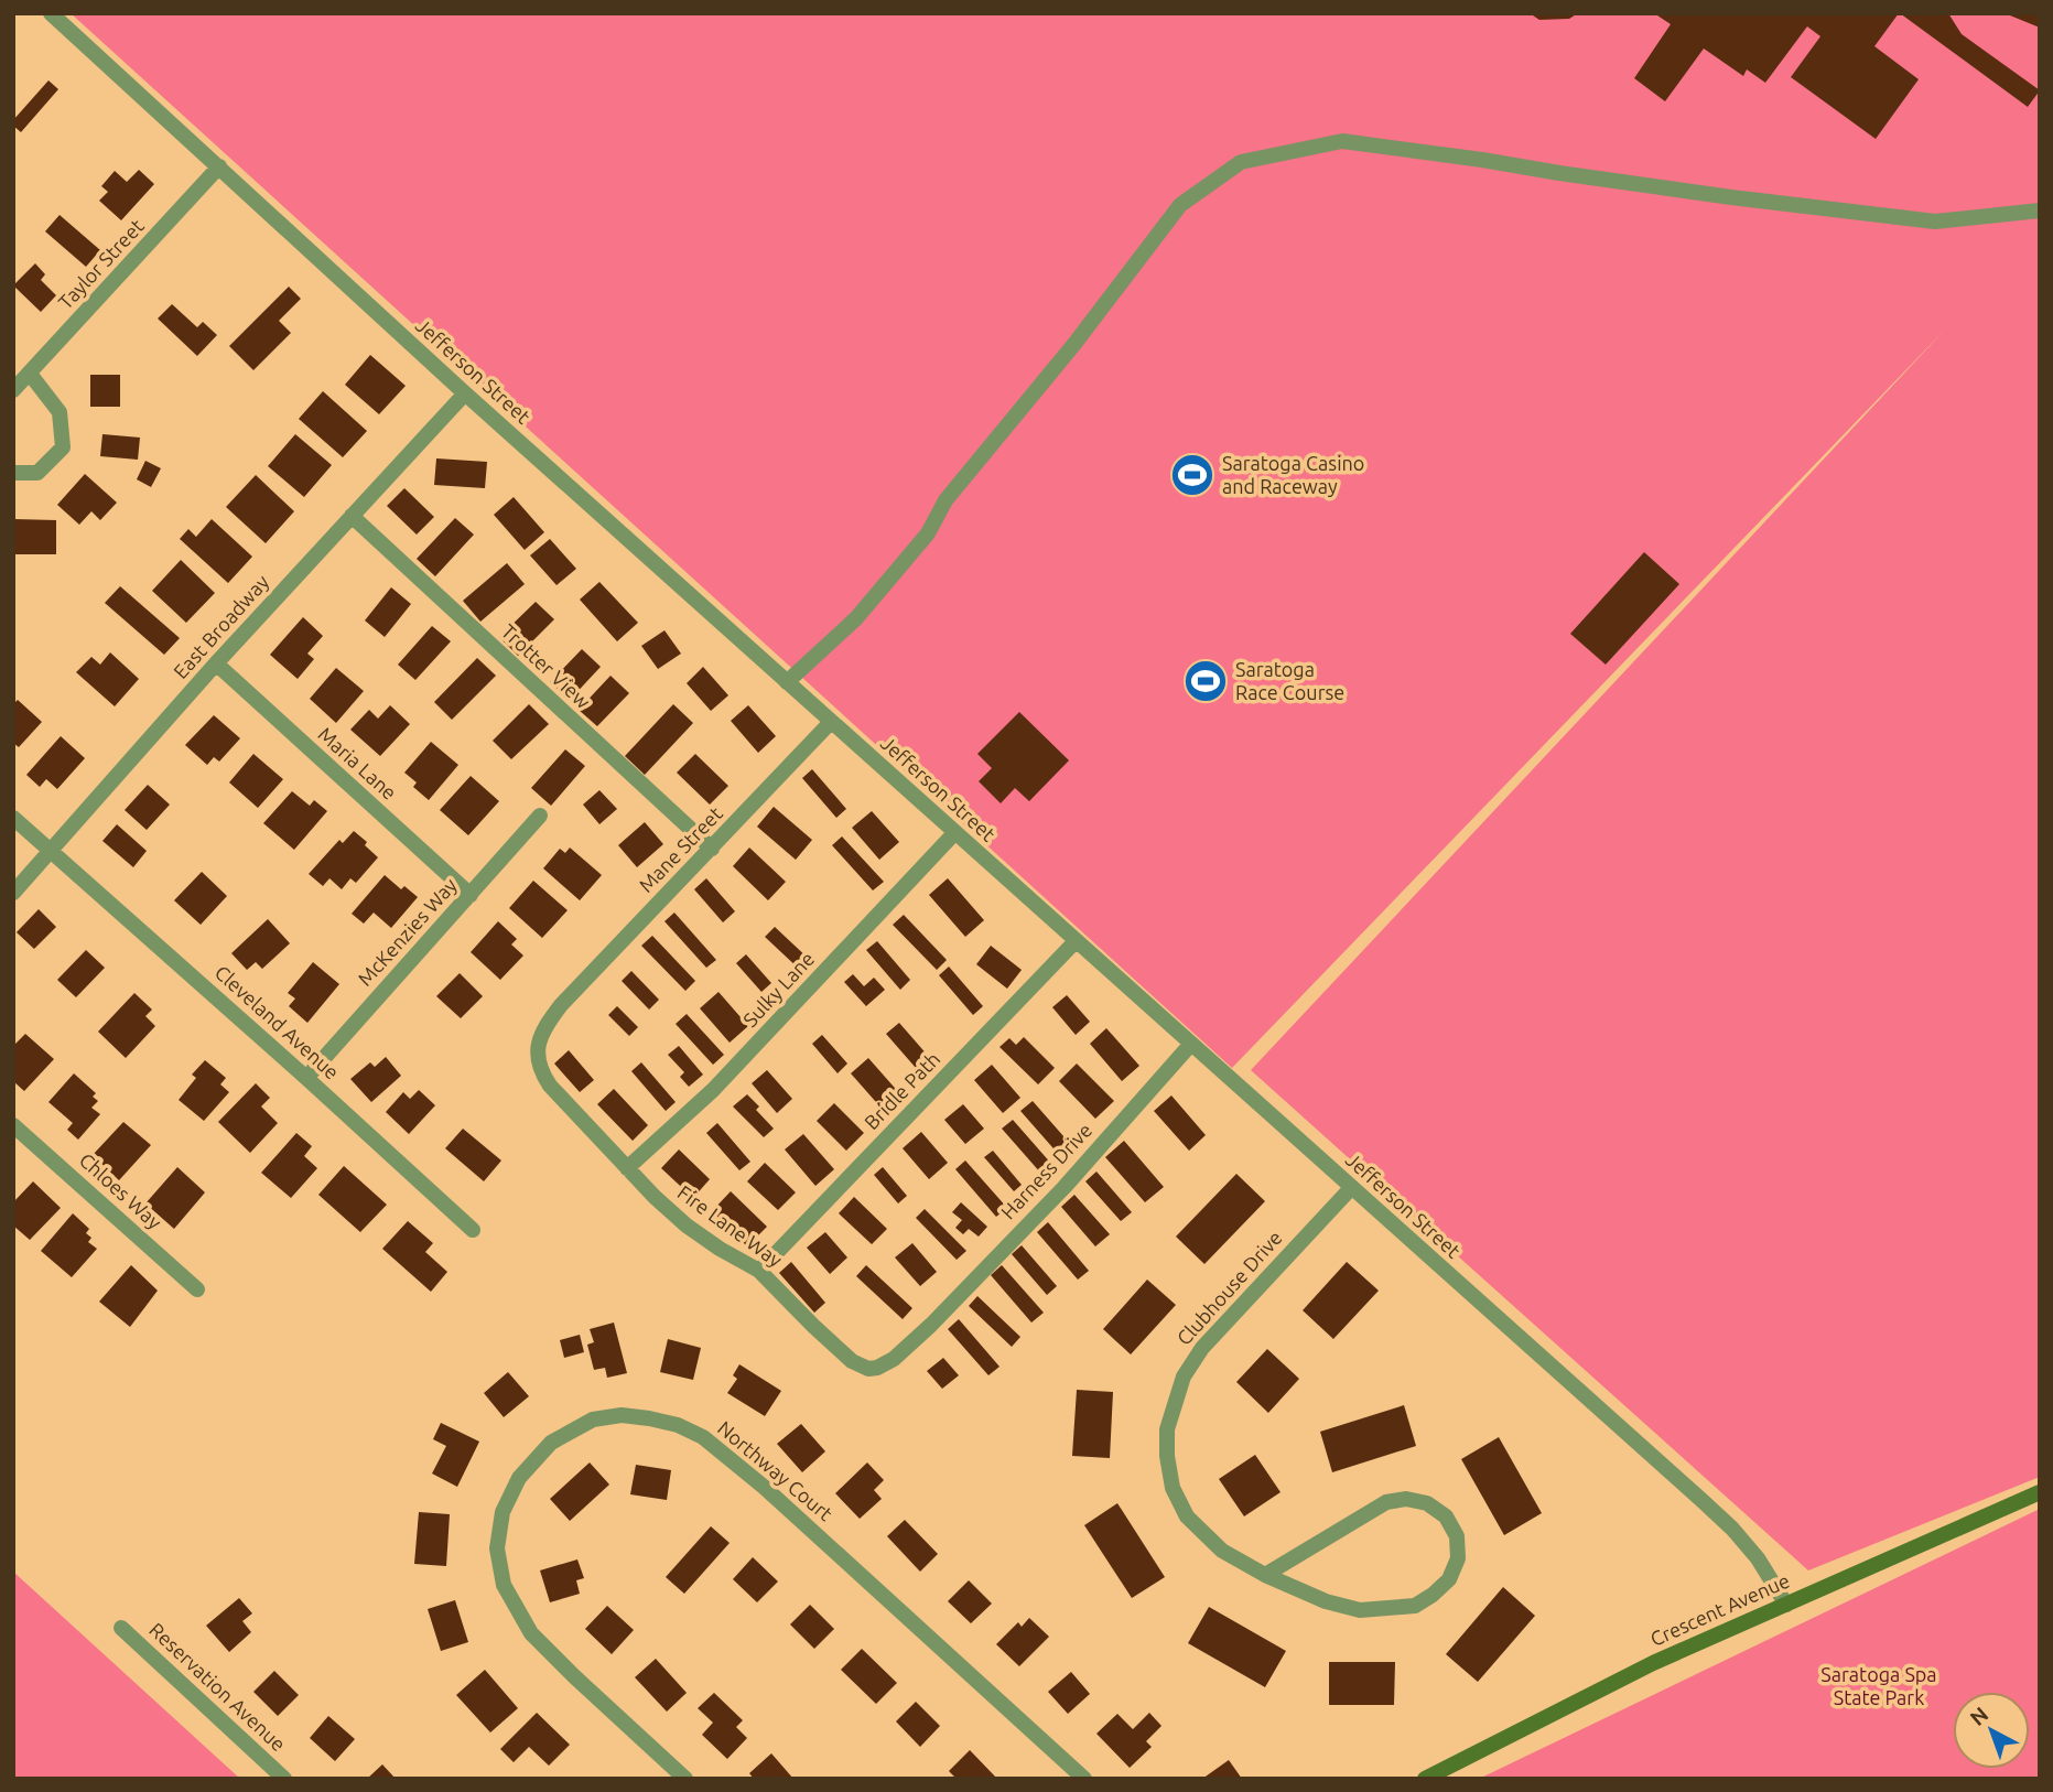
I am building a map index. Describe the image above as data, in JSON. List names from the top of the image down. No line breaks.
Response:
{"streets":{"street":["Taylor Street","Jefferson Street","East Broadway","Trotter View","Maria Lane","Mane Street","McKenzies Way","Sulky Lane","Cleveland Avenue","Bridle Path","Harness Drive","Chloes Way","Fire Lane Way","Clubhouse Drive","Northway Court","Crescent Avenue","Reservation Avenue"]},"crossings":[["Taylor Street","Jefferson Street"],["Jefferson Street","East Broadway"],["Jefferson Street","Mane Street"],["Jefferson Street","Sulky Lane"],["Jefferson Street","Bridle Path"],["Jefferson Street","Harness Drive"],["Jefferson Street","Clubhouse Drive"],["Jefferson Street","Crescent Avenue"],["East Broadway","Trotter View"],["East Broadway","Maria Lane"],["East Broadway","Cleveland Avenue"],["Trotter View","Mane Street"],["Maria Lane","McKenzies Way"],["Mane Street","Fire Lane Way"],["McKenzies Way","Cleveland Avenue"],["Sulky Lane","Fire Lane Way"],["Bridle Path","Fire Lane Way"],["Harness Drive","Fire Lane Way"]],"parks":["Saratoga Spa State Park"],"places":{"sports":["Saratoga Casino and Raceway","Saratoga Race Course"]},"north":"top left"}
